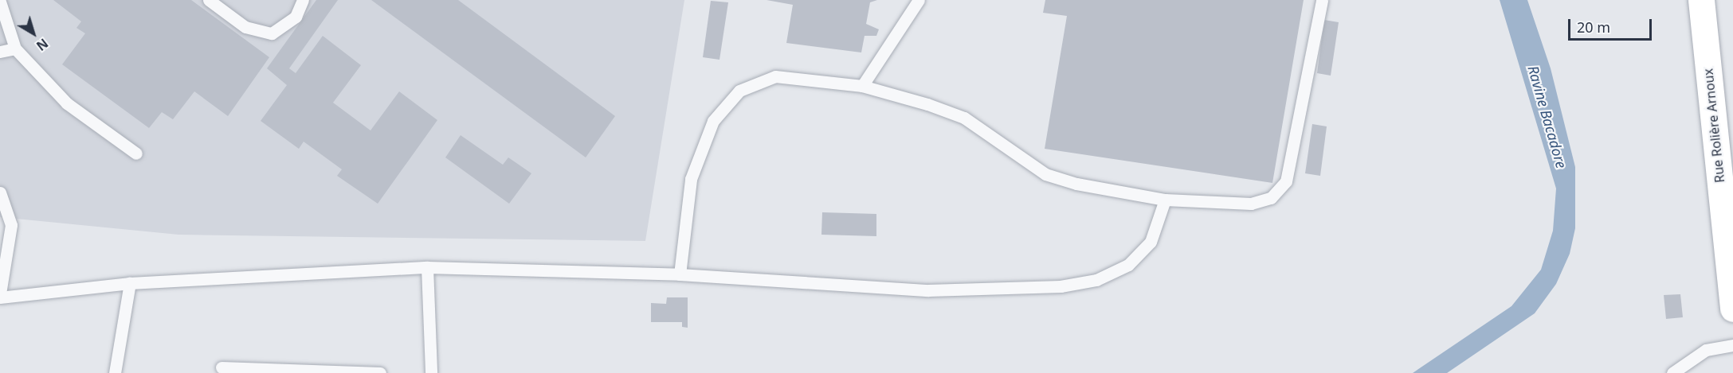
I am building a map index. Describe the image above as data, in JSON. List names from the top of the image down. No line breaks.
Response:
{"streets":{"street":["Rue Rolière Arnoux"]},"water":["Ravine Bacadore"],"scale_bar":"20 m","north":"bottom right"}
